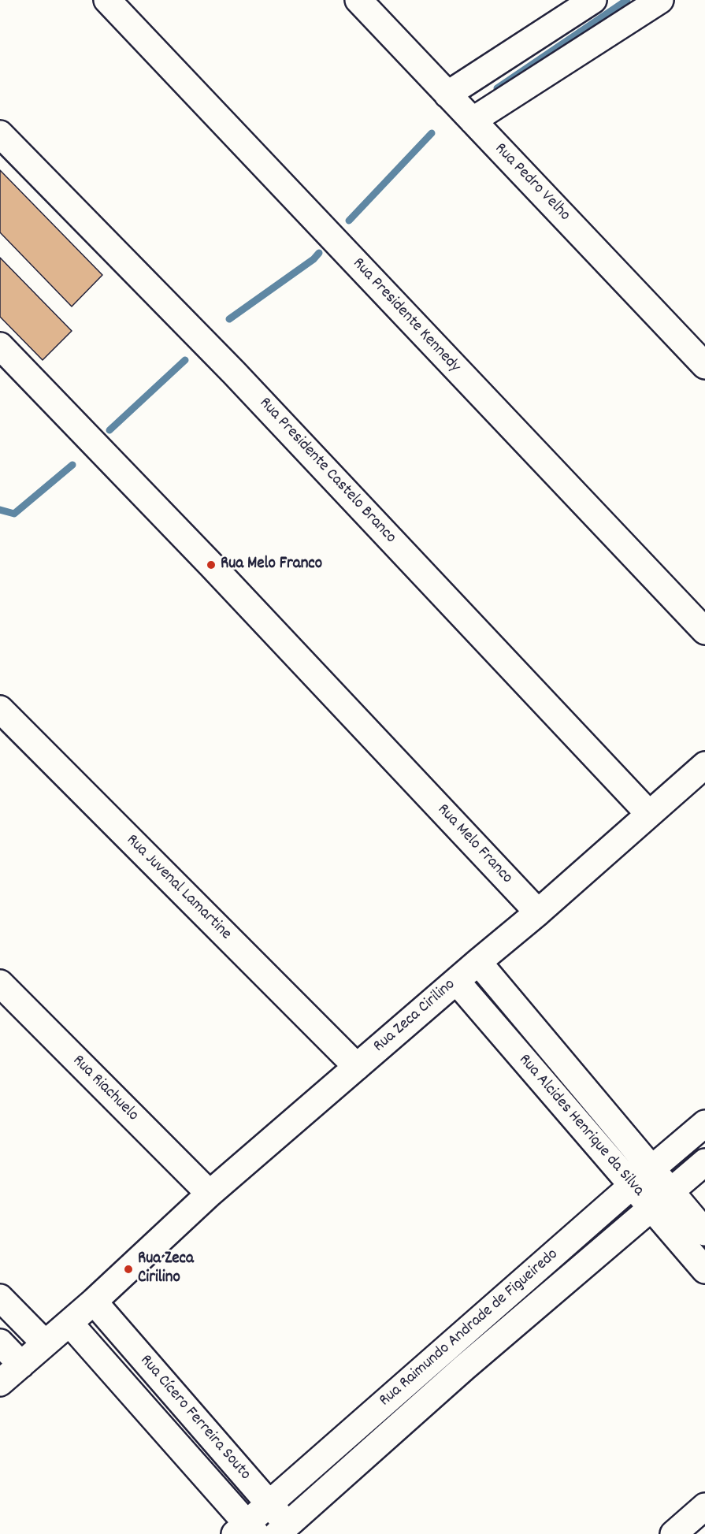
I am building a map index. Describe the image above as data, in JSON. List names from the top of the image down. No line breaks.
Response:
{"streets":{"street":["Rua Pedro Velho","Rua Presidente Kennedy","Rua Presidente Castelo Branco","Rua Melo Franco","Rua Juvenal Lamartine","Rua Zeca Cirilino","Rua Riachuelo","Rua Alcides Henrique da Silva","Rua Raimundo Andrade de Figueiredo","Rua Cícero Ferreira Souto"]},"crossings":[["Rua Presidente Castelo Branco","Rua Zeca Cirilino"],["Rua Melo Franco","Rua Zeca Cirilino"],["Rua Juvenal Lamartine","Rua Zeca Cirilino"],["Rua Zeca Cirilino","Rua Riachuelo"],["Rua Zeca Cirilino","Rua Alcides Henrique da Silva"],["Rua Zeca Cirilino","Rua Cícero Ferreira Souto"],["Rua Alcides Henrique da Silva","Rua Raimundo Andrade de Figueiredo"],["Rua Raimundo Andrade de Figueiredo","Rua Cícero Ferreira Souto"]],"places":["Rua Melo Franco","Rua Zeca Cirilino"]}
